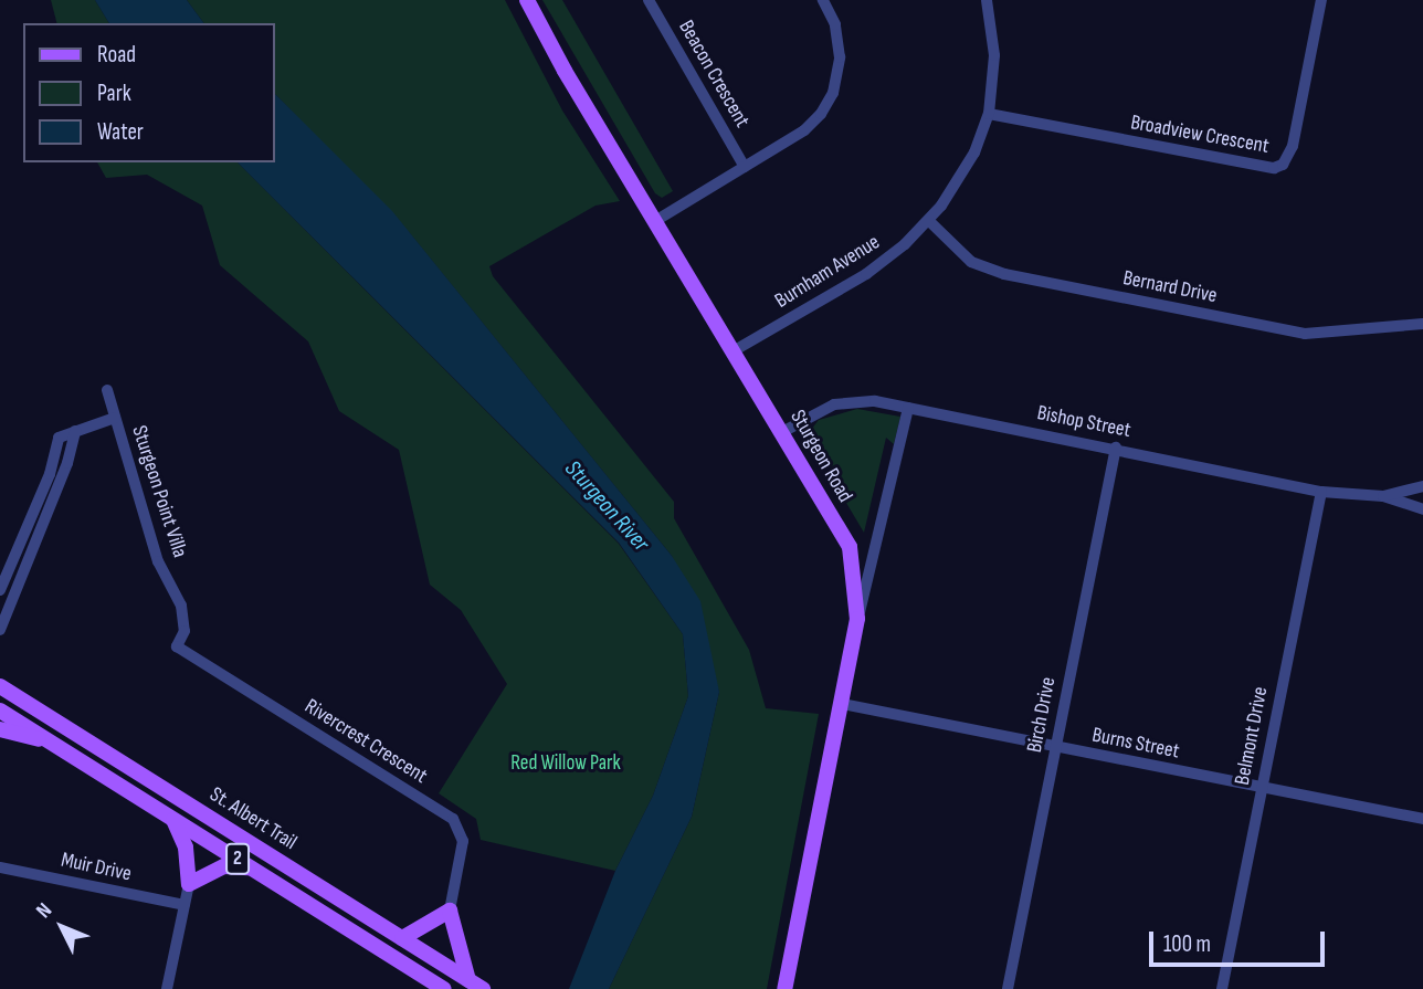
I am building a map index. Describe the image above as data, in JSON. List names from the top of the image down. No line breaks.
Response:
{"streets":{"main road":["Sturgeon Road","St. Albert Trail","2"],"street":["Beacon Crescent","Broadview Crescent","Burnham Avenue","Bernard Drive","Bishop Street","Sturgeon Point Villa","Birch Drive","Belmont Drive","Rivercrest Crescent","Burns Street","Muir Drive"]},"crossings":[["Broadview Crescent","Burnham Avenue"],["Burnham Avenue","Bernard Drive"],["Burnham Avenue","Sturgeon Road"],["Bishop Street","Sturgeon Road"],["Bishop Street","Birch Drive"],["Bishop Street","Belmont Drive"],["Sturgeon Road","Burns Street"],["Sturgeon Point Villa","Rivercrest Crescent"],["Birch Drive","Burns Street"],["Belmont Drive","Burns Street"]],"water":["Sturgeon River"],"parks":["Red Willow Park"],"legend":["Road","Park","Water"],"scale_bar":"100 m","north":"top left"}
